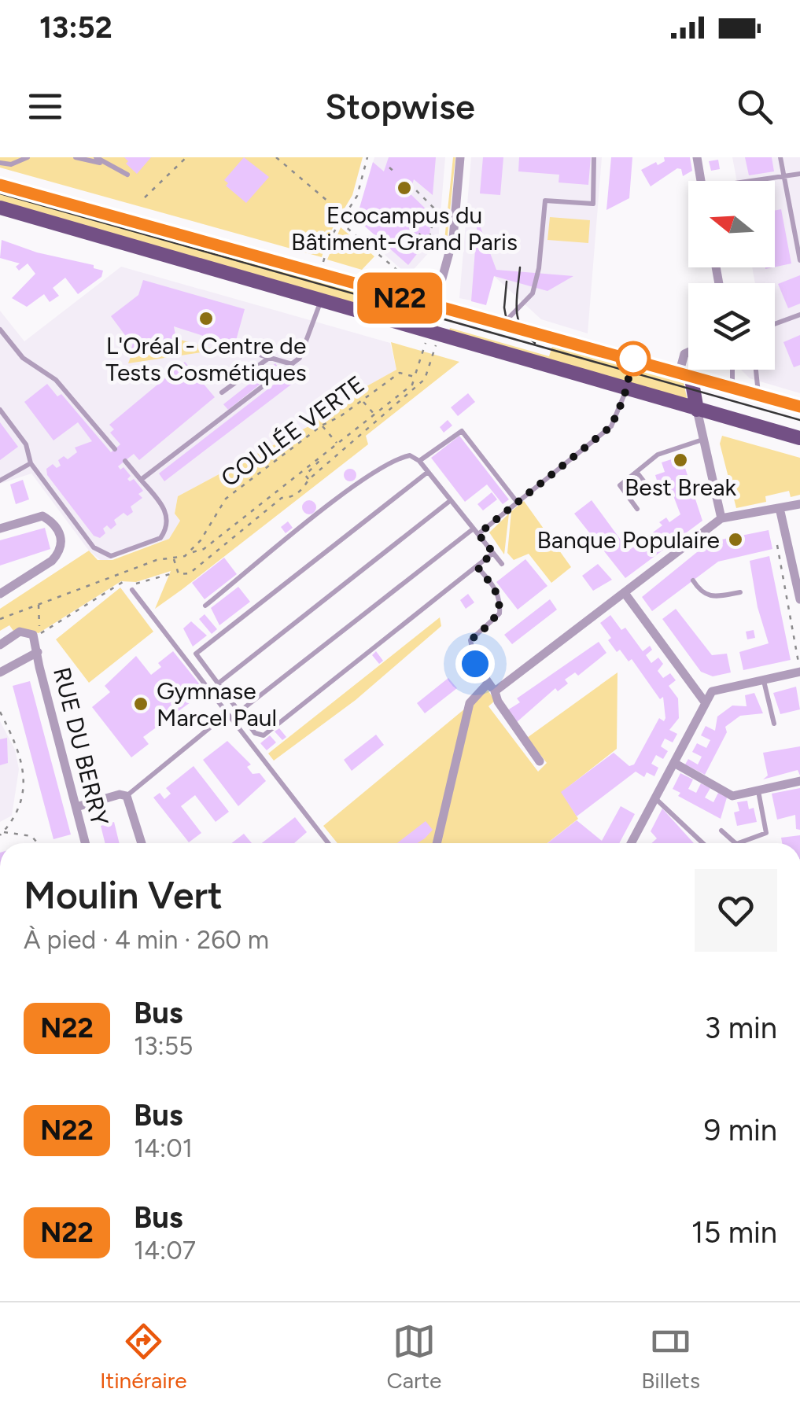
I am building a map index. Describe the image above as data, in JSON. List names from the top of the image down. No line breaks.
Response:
{"streets":{"street":["RUE DU BERRY"],"path":["COULÉE VERTE"]},"places":["Ecocampus du Bâtiment-Grand Paris","L'Oréal - Centre de Tests Cosmétiques","Best Break","Banque Populaire","Gymnase Marcel Paul"],"lines":["bus line N22"],"north":"left","page":{"status":"13:52","header":"Stopwise","on_map":"N22","heading":["Moulin Vert","À pied · 4 min · 260 m"],"list":[{"mark":"N22","name":"Bus","note":"13:55","value":"3 min"},{"mark":"N22","name":"Bus","note":"14:01","value":"9 min"},{"mark":"N22","name":"Bus","note":"14:07","value":"15 min"}],"tabs":["Itinéraire","Carte","Billets"]}}
